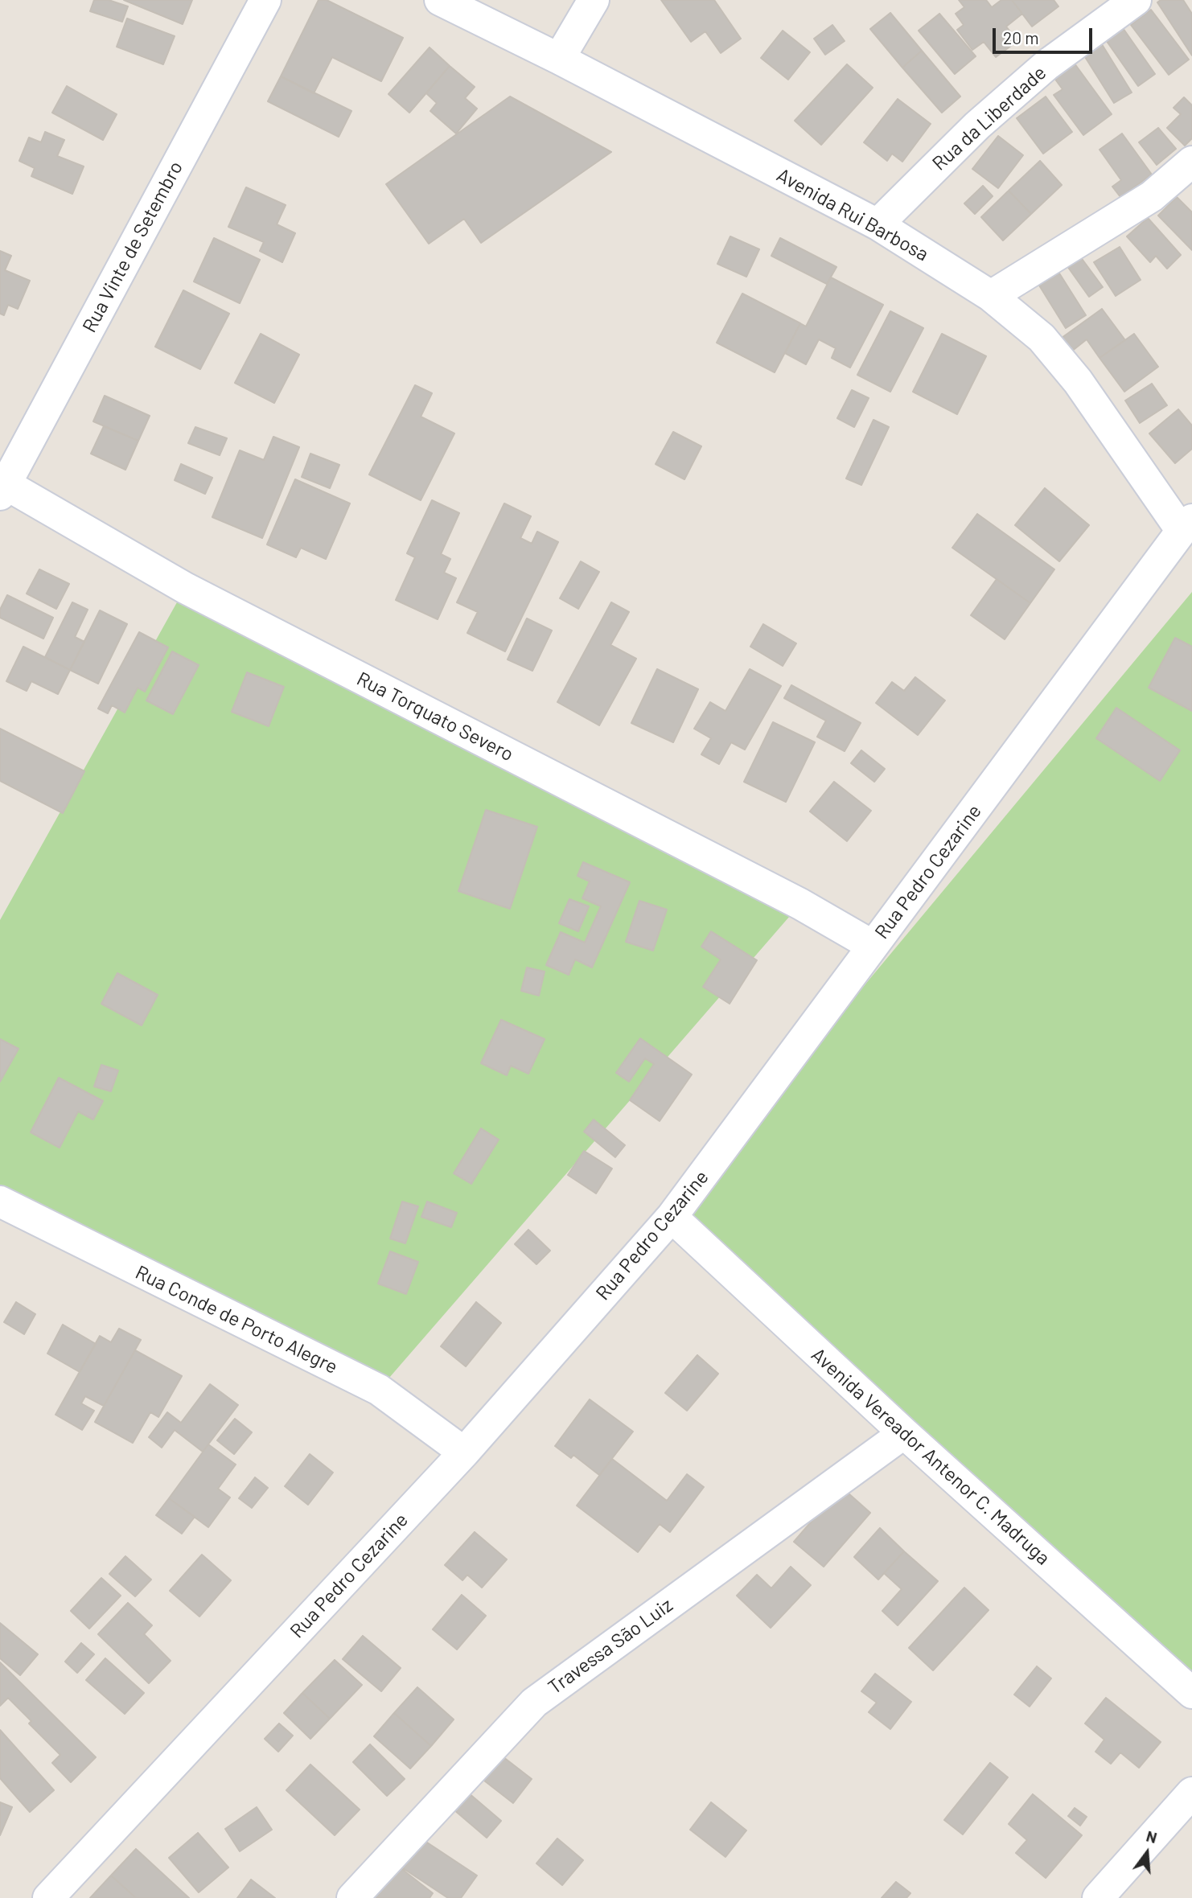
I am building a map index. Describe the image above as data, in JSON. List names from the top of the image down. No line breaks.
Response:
{"streets":{"street":["Rua da Liberdade","Avenida Rui Barbosa","Rua Vinte de Setembro","Rua Torquato Severo","Rua Pedro Cezarine","Rua Conde de Porto Alegre","Avenida Vereador Antenor C. Madruga","Travessa São Luiz"]},"crossings":[["Rua da Liberdade","Avenida Rui Barbosa"],["Avenida Rui Barbosa","Rua Pedro Cezarine"],["Rua Vinte de Setembro","Rua Torquato Severo"],["Rua Torquato Severo","Rua Pedro Cezarine"],["Rua Pedro Cezarine","Rua Conde de Porto Alegre"],["Rua Pedro Cezarine","Avenida Vereador Antenor C. Madruga"],["Avenida Vereador Antenor C. Madruga","Travessa São Luiz"]],"scale_bar":"20 m","north":"top"}
